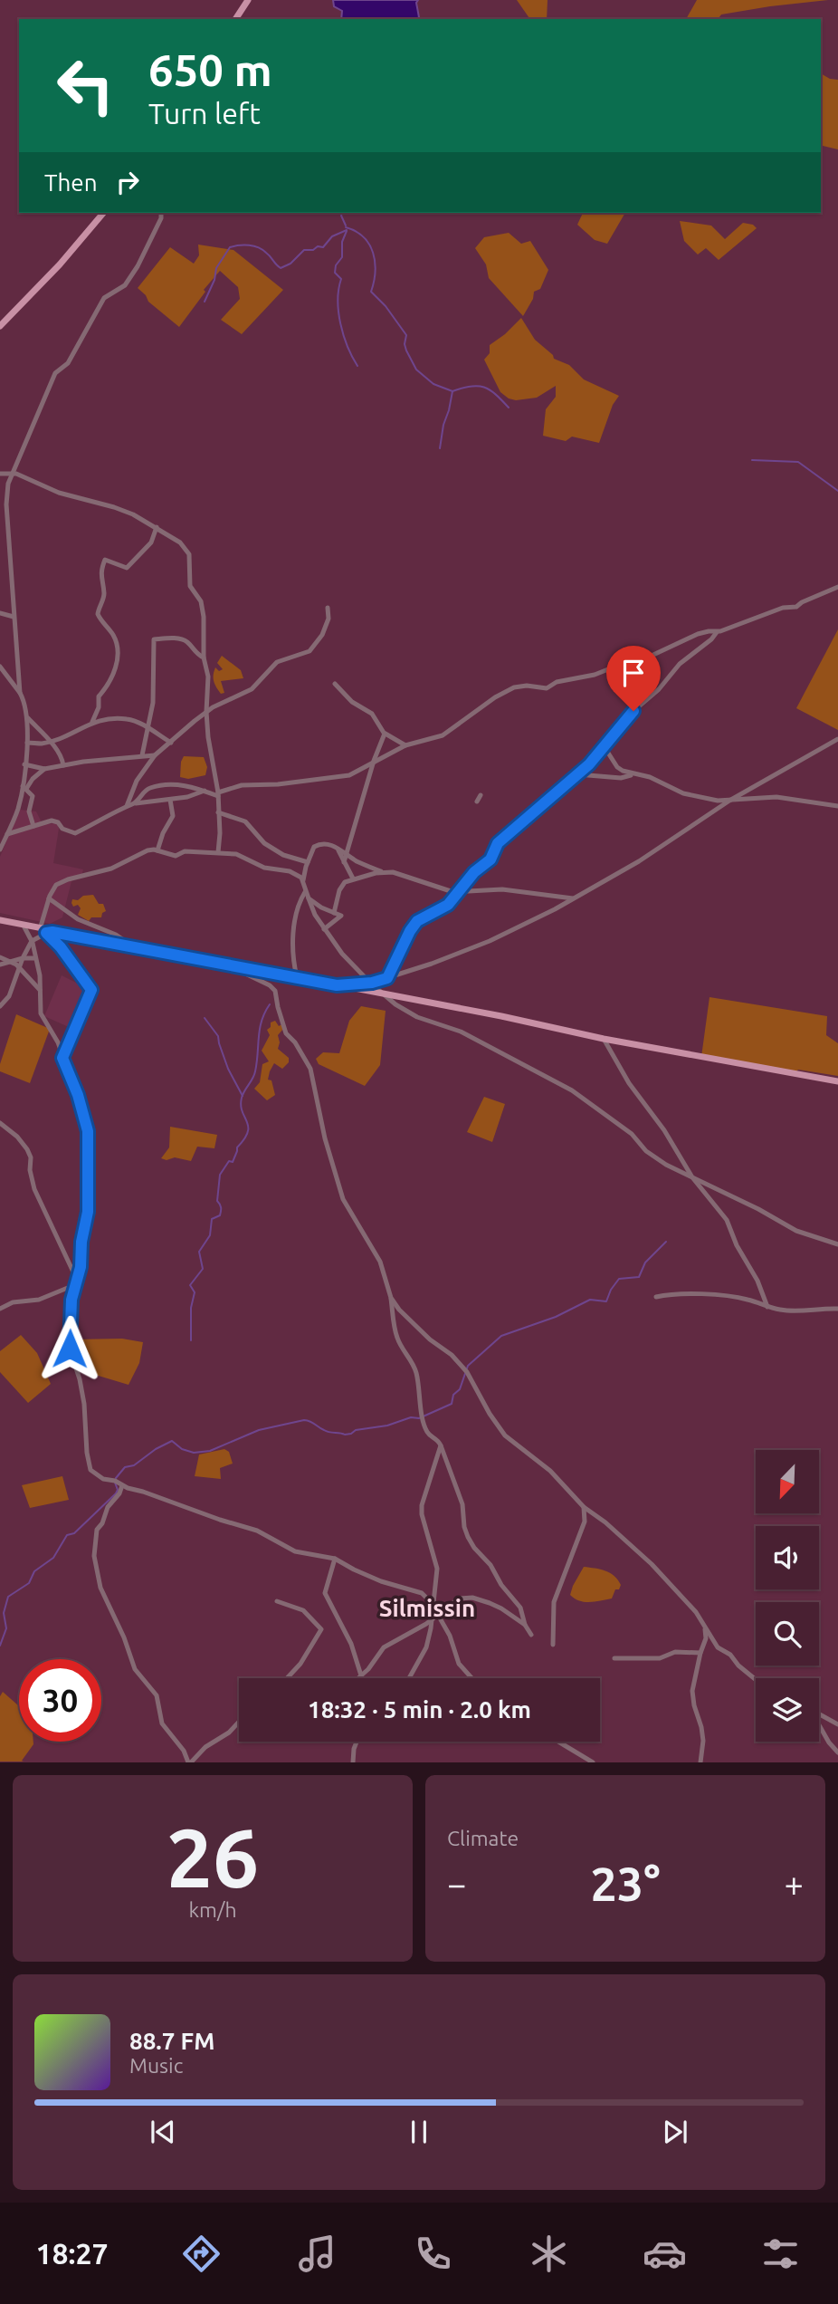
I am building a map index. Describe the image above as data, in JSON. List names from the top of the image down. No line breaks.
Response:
{"districts":["Silmissin"],"north":"bottom left","page":{"turn":["650 m","Turn left"],"then":"Then","limit":"30","trip":"18:32 · 5 min · 2.0 km","tile":[["26","km/h"],"Climate"],"heat":["−","23°","+"],"song":["88.7 FM","Music"],"tabs":"18:27"}}
